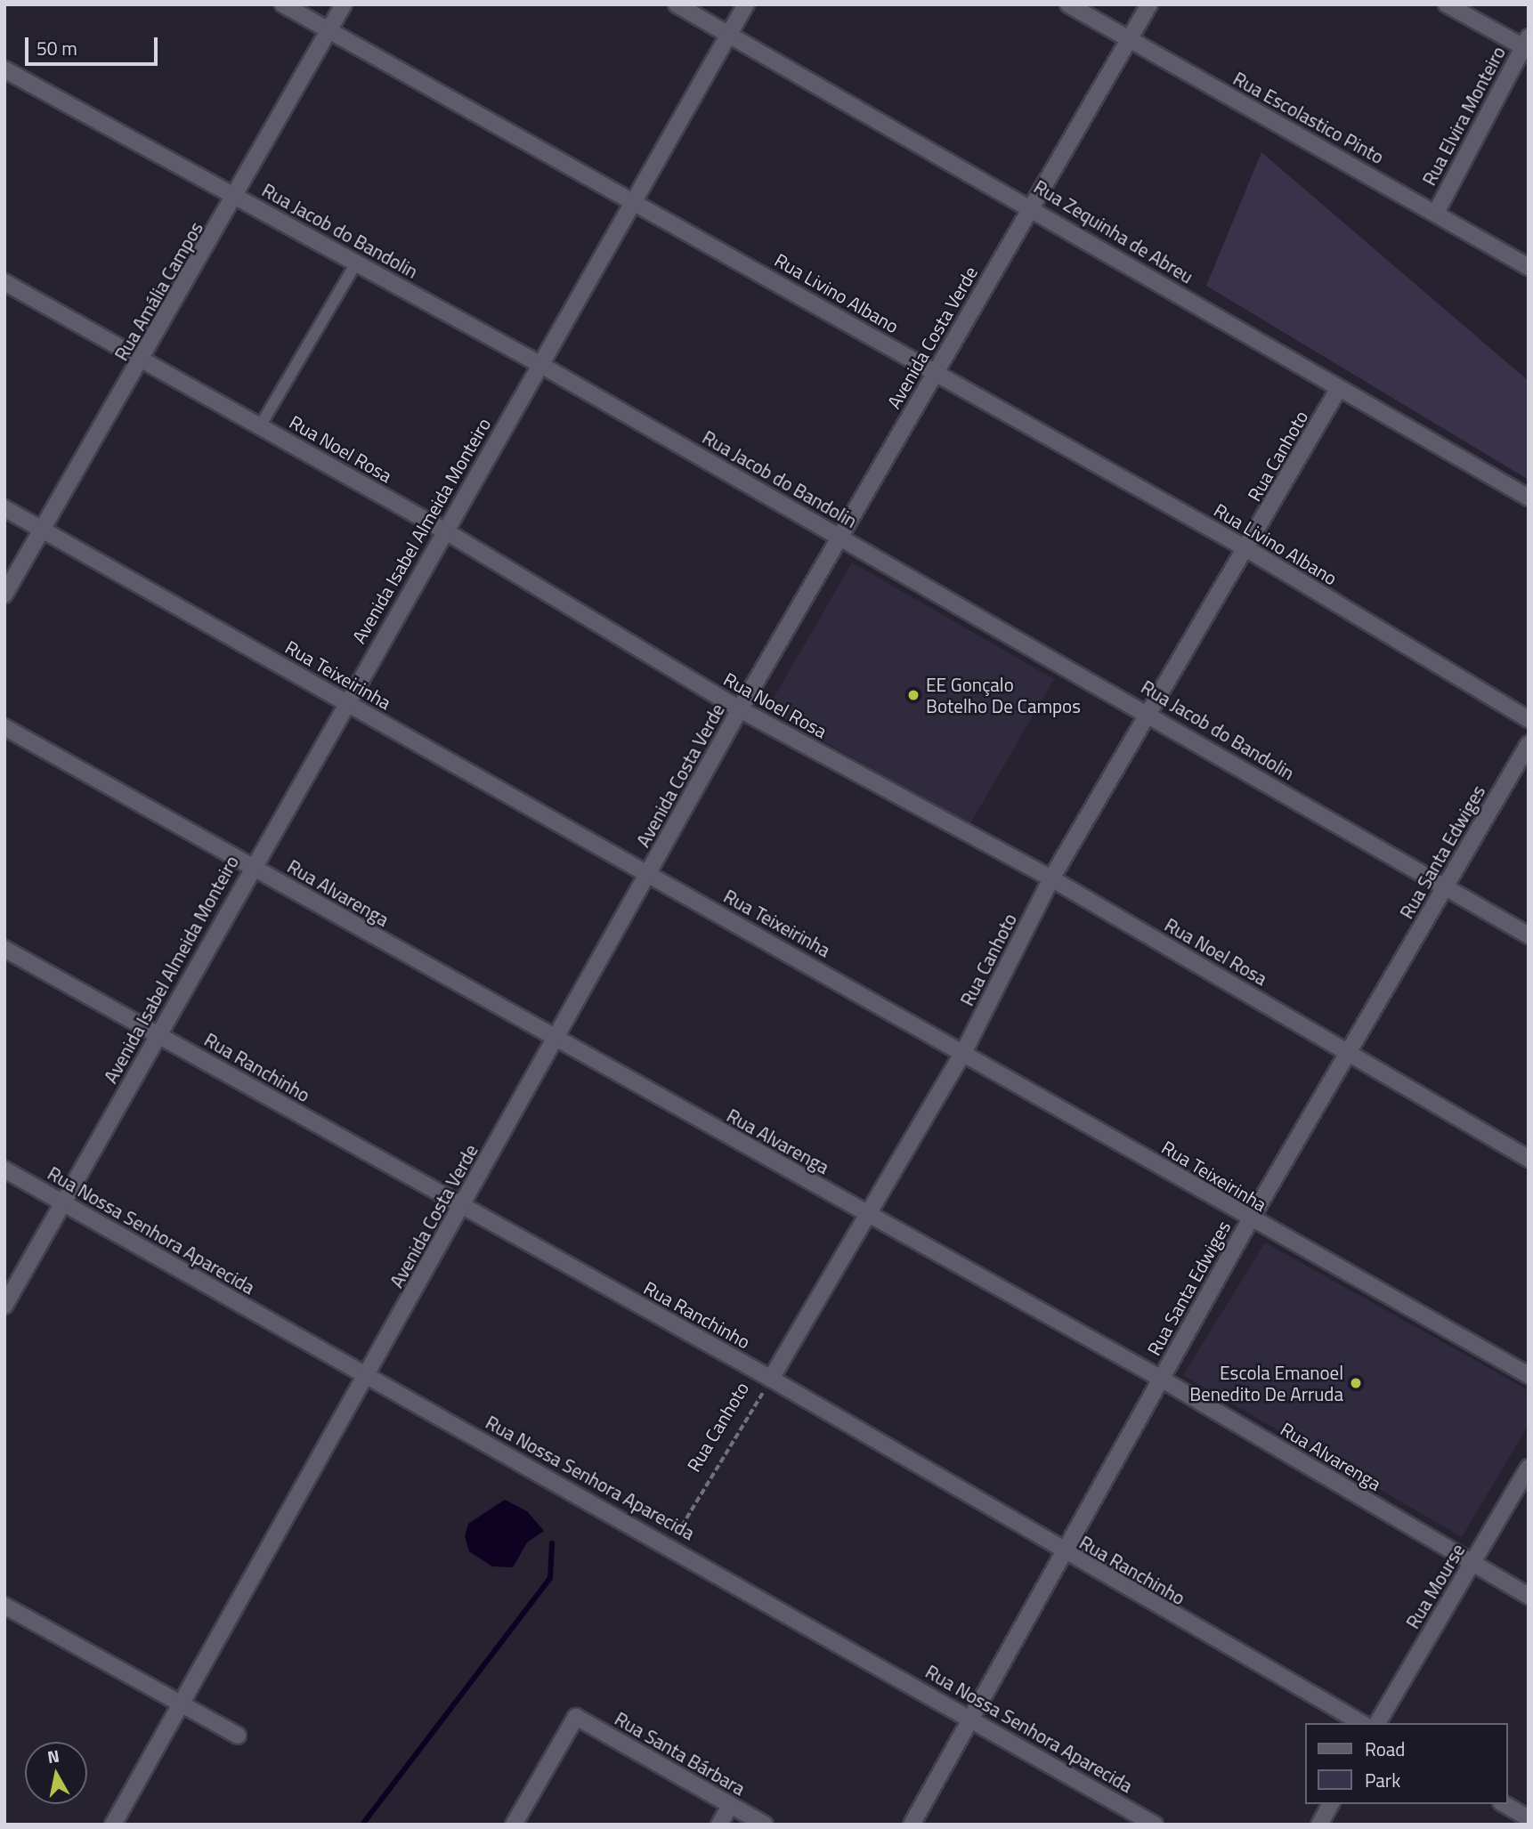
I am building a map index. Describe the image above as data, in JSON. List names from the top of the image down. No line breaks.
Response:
{"streets":{"street":["Rua Elvira Monteiro","Rua Escolastico Pinto","Rua Jacob do Bandolin","Rua Zequinha de Abreu","Rua Amália Campos","Rua Livino Albano","Avenida Costa Verde","Rua Noel Rosa","Rua Canhoto","Avenida Isabel Almeida Monteiro","Rua Teixeirinha","Rua Santa Edwiges","Rua Alvarenga","Rua Ranchinho","Rua Nossa Senhora Aparecida","Rua Mourse","Rua Santa Bárbara"]},"crossings":[["Rua Elvira Monteiro","Rua Escolastico Pinto"],["Rua Escolastico Pinto","Avenida Costa Verde"],["Rua Jacob do Bandolin","Rua Amália Campos"],["Rua Jacob do Bandolin","Avenida Costa Verde"],["Rua Jacob do Bandolin","Rua Canhoto"],["Rua Jacob do Bandolin","Avenida Isabel Almeida Monteiro"],["Rua Jacob do Bandolin","Rua Santa Edwiges"],["Rua Zequinha de Abreu","Avenida Costa Verde"],["Rua Zequinha de Abreu","Rua Canhoto"],["Rua Zequinha de Abreu","Avenida Isabel Almeida Monteiro"],["Rua Amália Campos","Rua Livino Albano"],["Rua Amália Campos","Rua Noel Rosa"],["Rua Amália Campos","Rua Teixeirinha"],["Rua Livino Albano","Avenida Costa Verde"],["Rua Livino Albano","Rua Canhoto"],["Rua Livino Albano","Avenida Isabel Almeida Monteiro"],["Avenida Costa Verde","Rua Noel Rosa"],["Avenida Costa Verde","Rua Teixeirinha"],["Avenida Costa Verde","Rua Alvarenga"],["Avenida Costa Verde","Rua Ranchinho"],["Avenida Costa Verde","Rua Nossa Senhora Aparecida"],["Rua Noel Rosa","Rua Canhoto"],["Rua Noel Rosa","Avenida Isabel Almeida Monteiro"],["Rua Noel Rosa","Rua Santa Edwiges"],["Rua Canhoto","Rua Teixeirinha"],["Rua Canhoto","Rua Alvarenga"],["Rua Canhoto","Rua Ranchinho"],["Rua Canhoto","Rua Nossa Senhora Aparecida"],["Avenida Isabel Almeida Monteiro","Rua Teixeirinha"],["Avenida Isabel Almeida Monteiro","Rua Alvarenga"],["Avenida Isabel Almeida Monteiro","Rua Ranchinho"],["Avenida Isabel Almeida Monteiro","Rua Nossa Senhora Aparecida"],["Rua Teixeirinha","Rua Santa Edwiges"],["Rua Santa Edwiges","Rua Alvarenga"],["Rua Santa Edwiges","Rua Ranchinho"],["Rua Santa Edwiges","Rua Nossa Senhora Aparecida"],["Rua Alvarenga","Rua Mourse"]],"places":["EE Gonçalo Botelho De Campos","Escola Emanoel Benedito De Arruda"],"legend":["Road","Park"],"scale_bar":"50 m","north":"top"}
